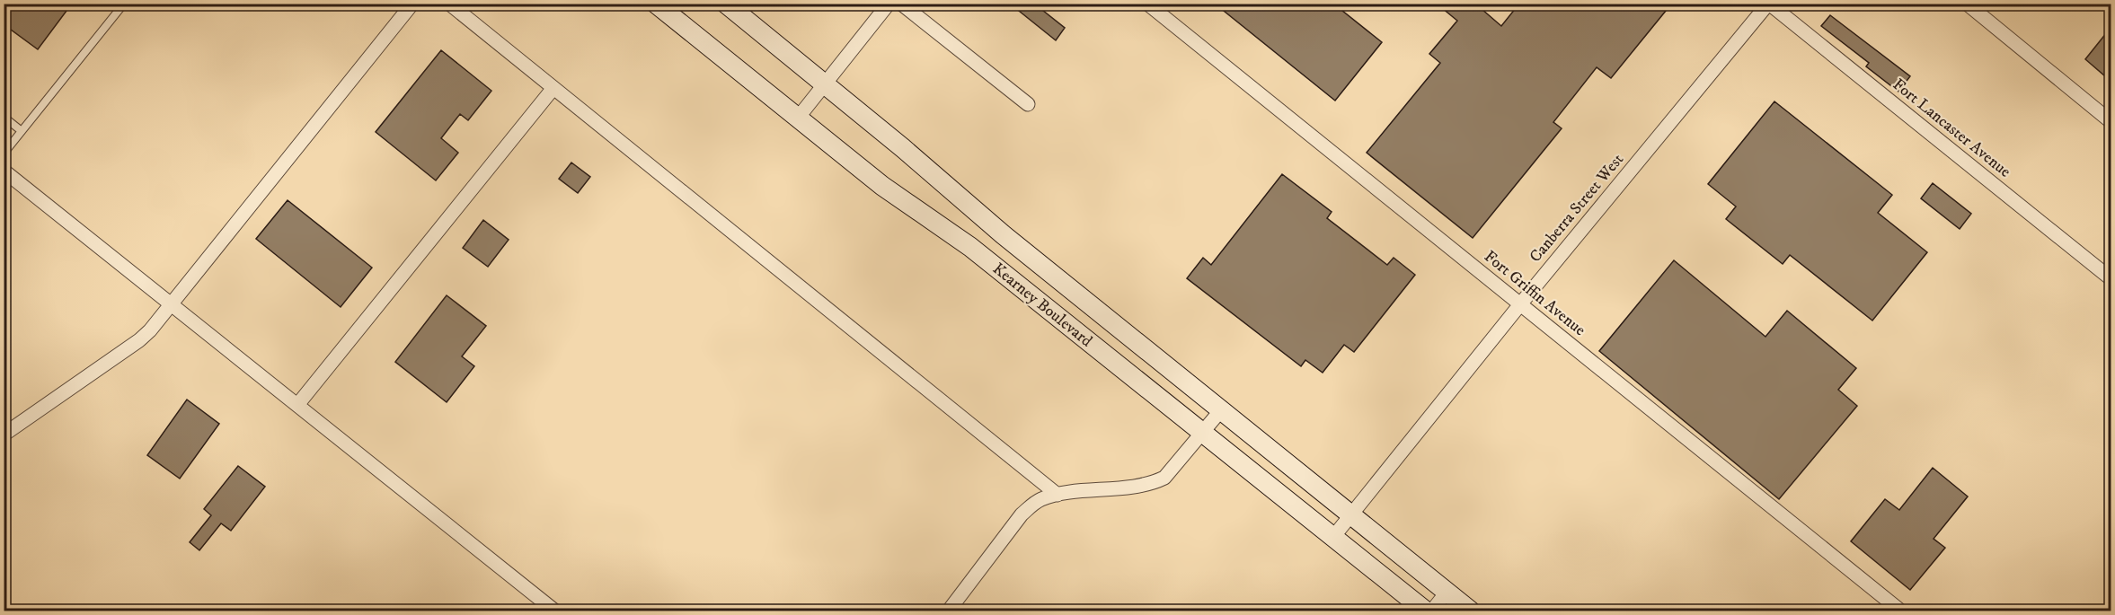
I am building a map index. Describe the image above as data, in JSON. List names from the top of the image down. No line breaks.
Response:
{"streets":{"street":["Fort Lancaster Avenue","Canberra Street West","Fort Griffin Avenue","Kearney Boulevard"]},"crossings":[["Fort Lancaster Avenue","Canberra Street West"],["Canberra Street West","Fort Griffin Avenue"],["Canberra Street West","Kearney Boulevard"]]}
